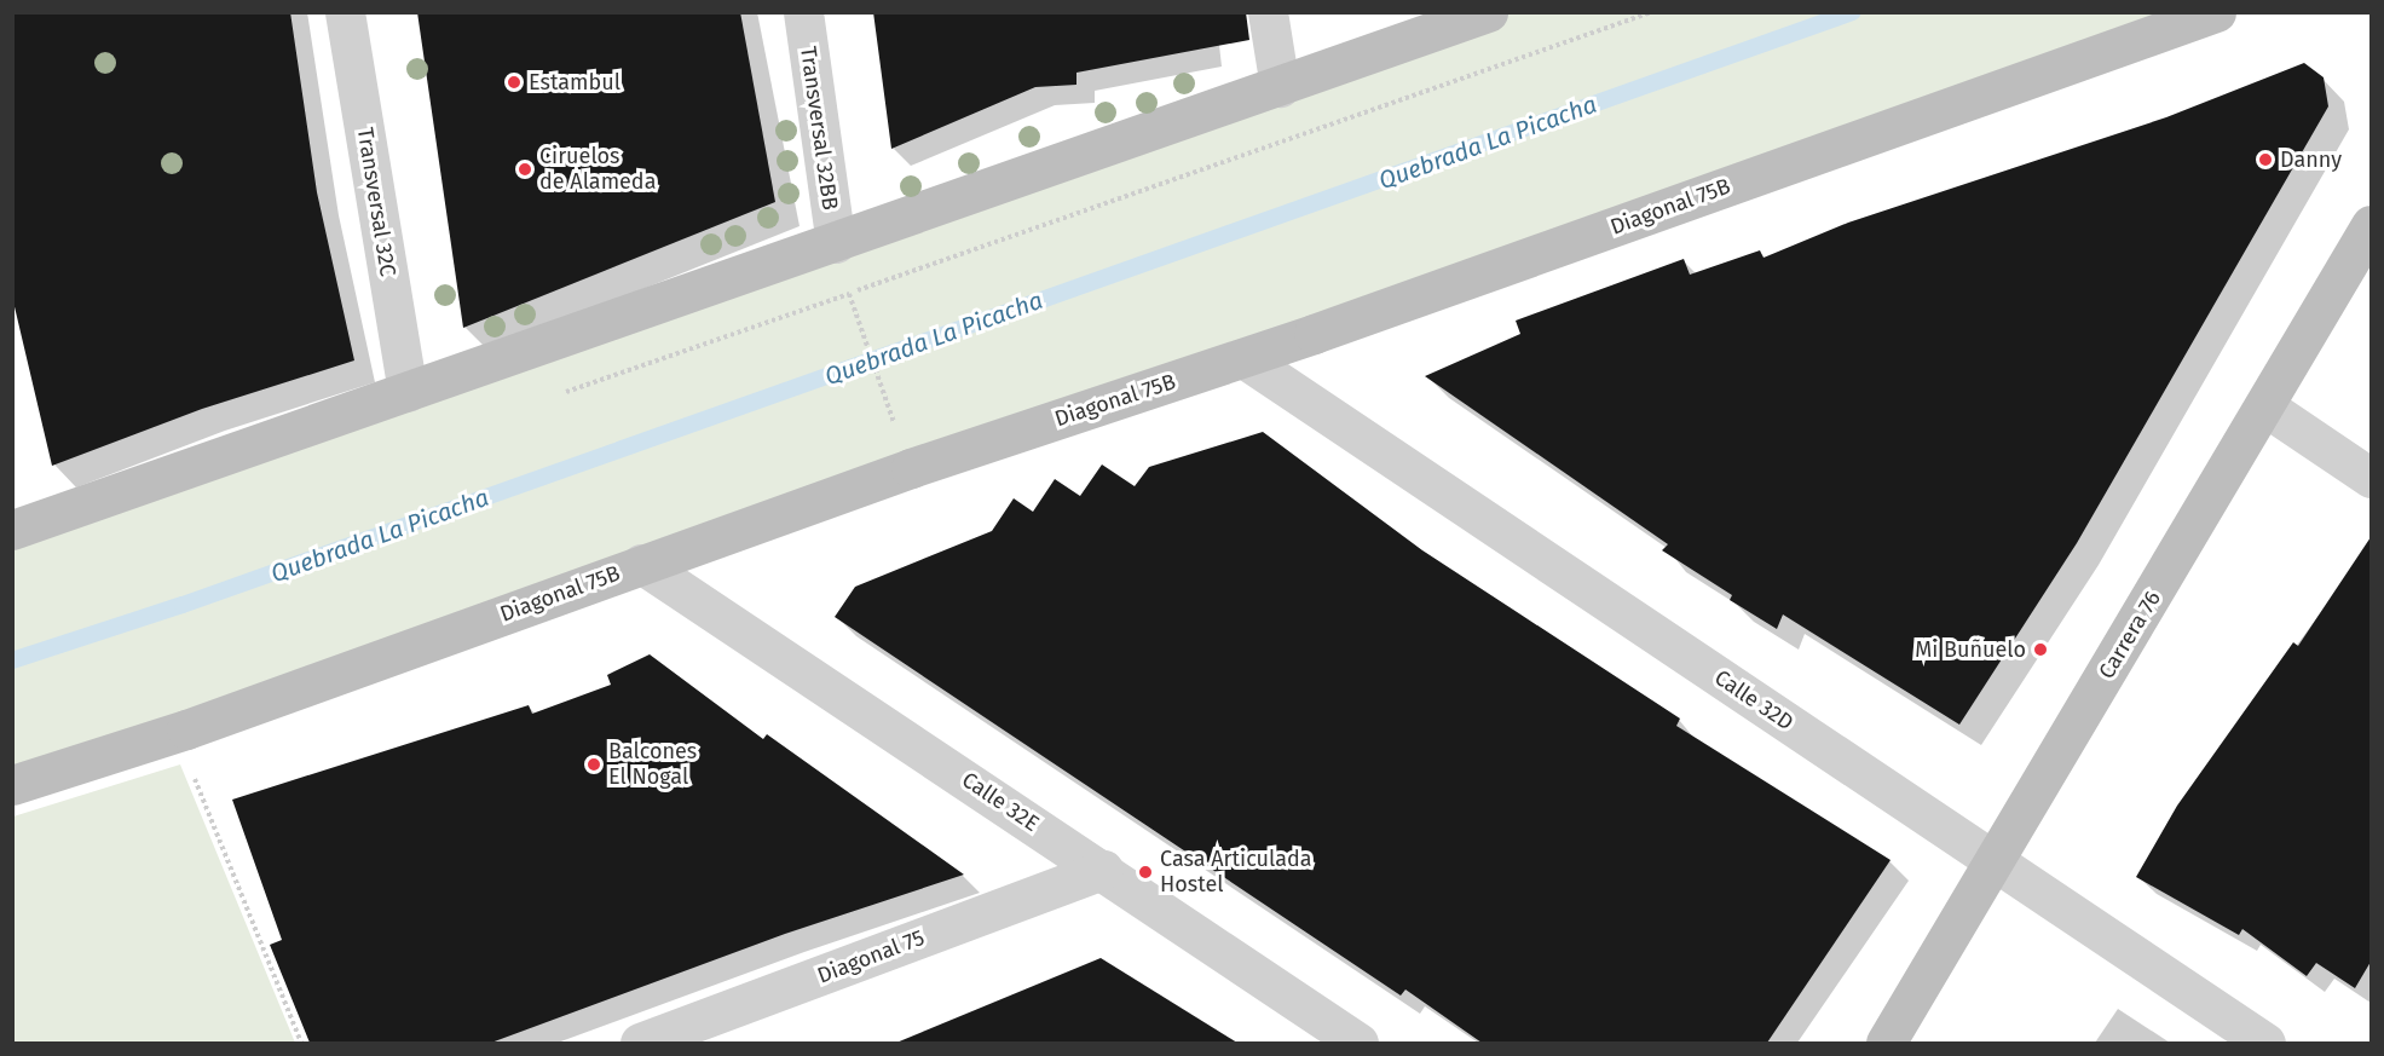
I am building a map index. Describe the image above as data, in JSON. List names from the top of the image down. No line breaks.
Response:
{"streets":{"street":["Transversal 32BB","Transversal 32C","Diagonal 75B","Carrera 76","Calle 32D","Calle 32E","Diagonal 75"]},"crossings":[["Diagonal 75B","Calle 32D"],["Diagonal 75B","Calle 32E"],["Carrera 76","Calle 32D"],["Calle 32E","Diagonal 75"]],"water":["Quebrada La Picacha"],"places":["Estambul","Danny","Ciruelos de Alameda","Mi Buñuelo","Balcones El Nogal","Casa Articulada Hostel"]}
